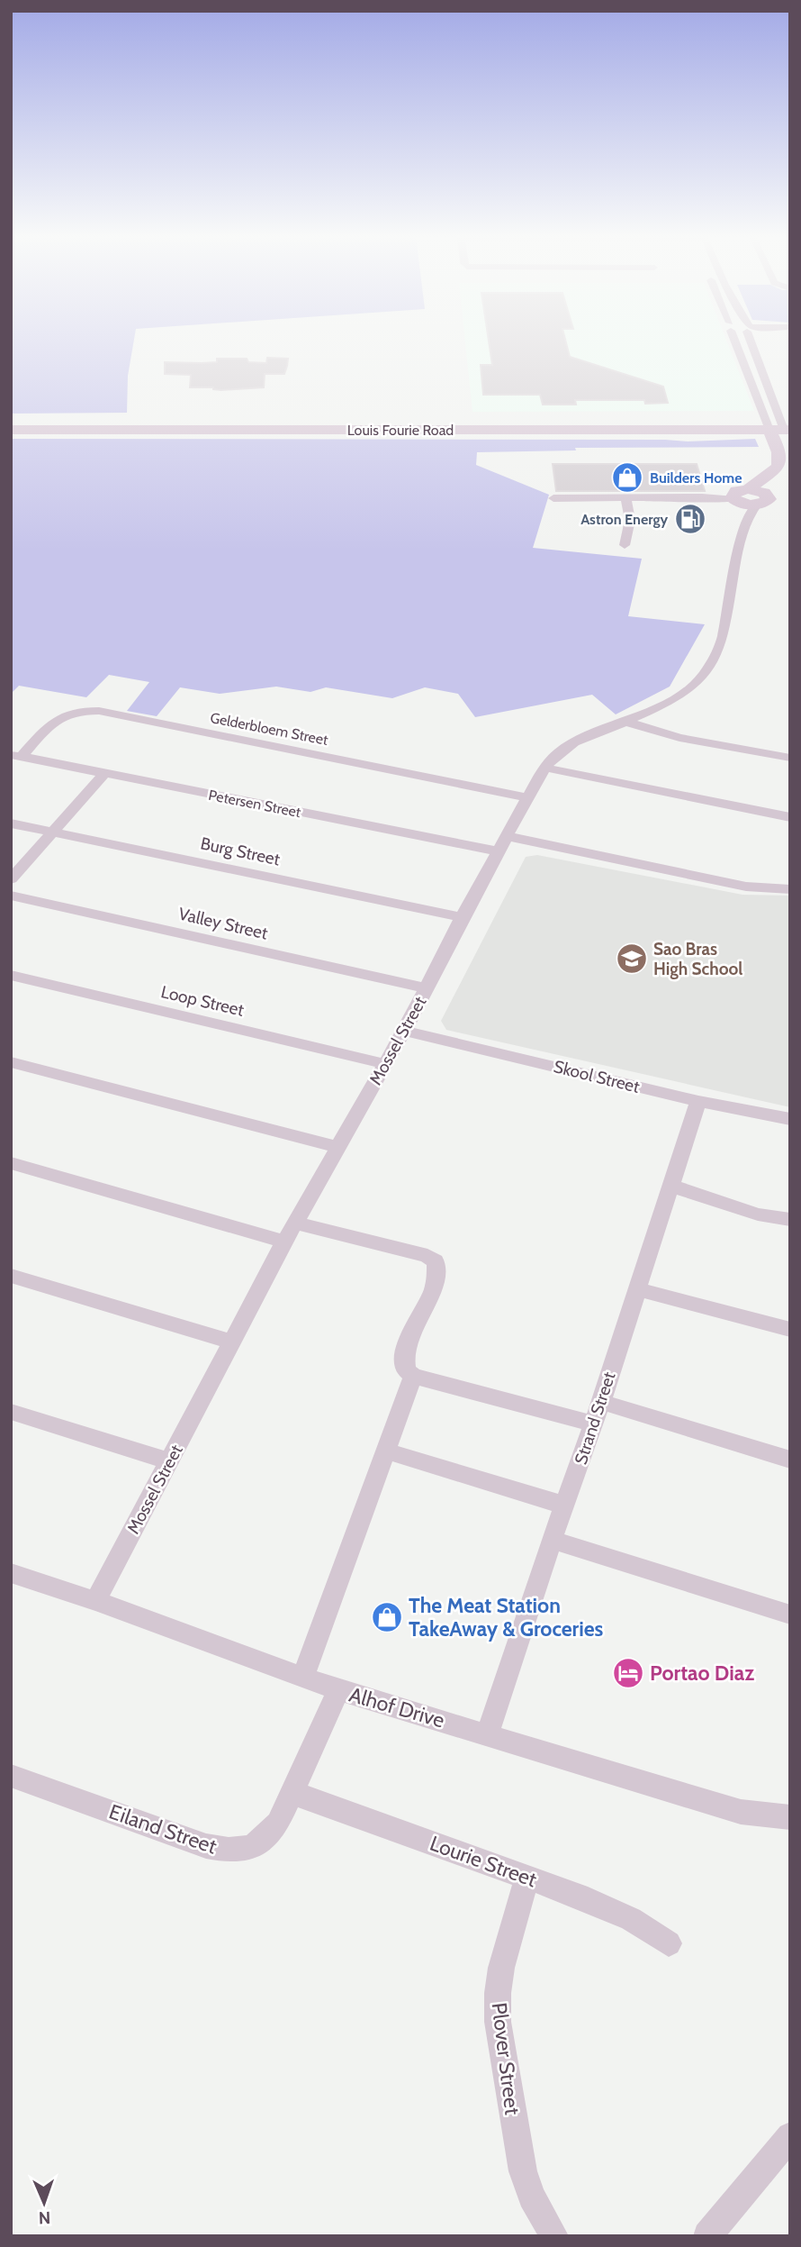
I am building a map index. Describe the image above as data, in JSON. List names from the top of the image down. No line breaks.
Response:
{"streets":{"main road":["Louis Fourie Road"],"street":["Gelderbloem Street","Petersen Street","Burg Street","Valley Street","Loop Street","Mossel Street","Skool Street","Strand Street","Alhof Drive","Eiland Street","Lourie Street","Plover Street"]},"crossings":[["Gelderbloem Street","Petersen Street"],["Gelderbloem Street","Mossel Street"],["Petersen Street","Mossel Street"],["Burg Street","Mossel Street"],["Valley Street","Mossel Street"],["Loop Street","Mossel Street"],["Mossel Street","Skool Street"],["Mossel Street","Alhof Drive"],["Skool Street","Strand Street"],["Strand Street","Alhof Drive"],["Alhof Drive","Eiland Street"],["Eiland Street","Lourie Street"],["Lourie Street","Plover Street"]],"places":{"shop":["Builders Home","The Meat Station TakeAway & Groceries"],"fuel station":["Astron Energy"],"school or university":["Sao Bras High School"],"hotel":["Portao Diaz"]},"north":"bottom"}
